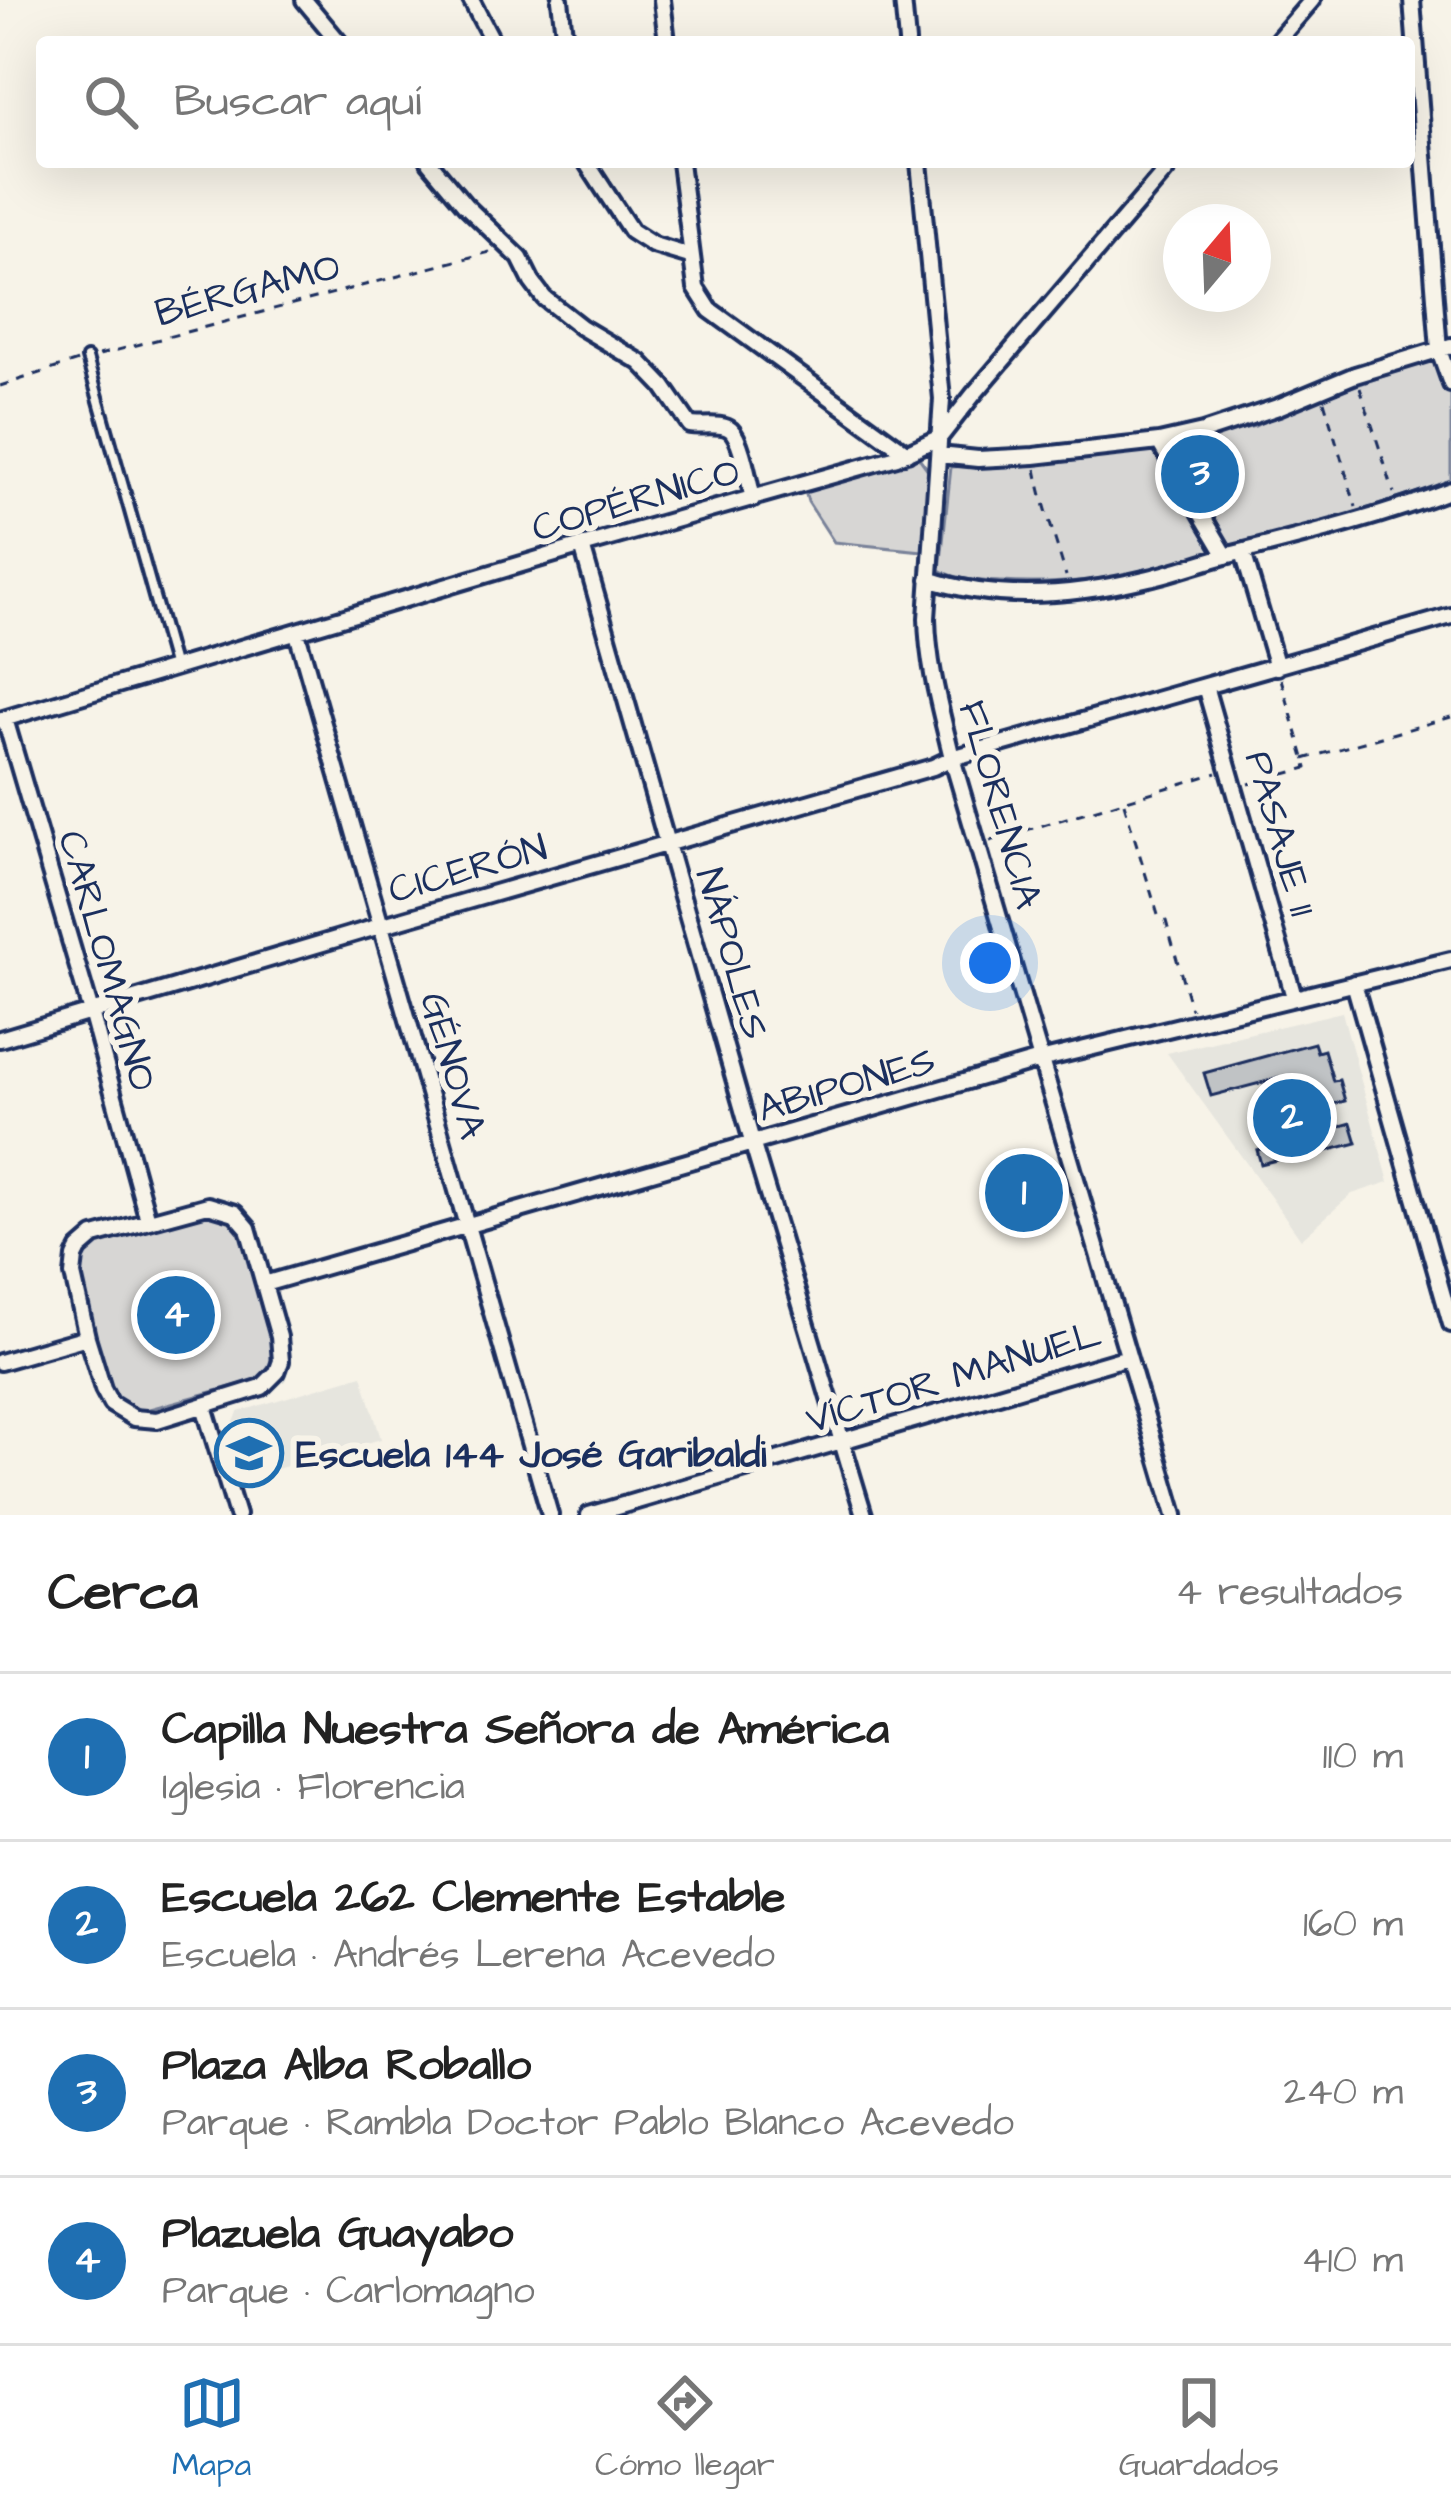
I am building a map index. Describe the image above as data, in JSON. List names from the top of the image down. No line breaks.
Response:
{"streets":{"street":["COPÉRNICO","FLORENCIA","PASAJE 11","CICERÓN","NÁPOLES","CARLOMAGNO","GÉNOVA","ABIPONES","VÍCTOR MANUEL"],"path":["BÉRGAMO"]},"crossings":[["COPÉRNICO","FLORENCIA"],["COPÉRNICO","NÁPOLES"],["COPÉRNICO","CARLOMAGNO"],["COPÉRNICO","GÉNOVA"],["FLORENCIA","CICERÓN"],["FLORENCIA","ABIPONES"],["FLORENCIA","VÍCTOR MANUEL"],["PASAJE 11","CICERÓN"],["PASAJE 11","ABIPONES"],["CICERÓN","NÁPOLES"],["CICERÓN","CARLOMAGNO"],["CICERÓN","GÉNOVA"],["NÁPOLES","ABIPONES"],["NÁPOLES","VÍCTOR MANUEL"],["CARLOMAGNO","ABIPONES"],["GÉNOVA","ABIPONES"]],"places":{"school or university":["Escuela 144 José Garibaldi"]},"north":"top","page":{"search":"Buscar aquí","pins":["3","2","1","4"],"heading":["Cerca","4 resultados"],"list":[{"mark":"1","name":"Capilla Nuestra Señora de América","note":"Iglesia · Florencia","value":"110 m"},{"mark":"2","name":"Escuela 262 Clemente Estable","note":"Escuela · Andrés Lerena Acevedo","value":"160 m"},{"mark":"3","name":"Plaza Alba Roballo","note":"Parque · Rambla Doctor Pablo Blanco Acevedo","value":"240 m"},{"mark":"4","name":"Plazuela Guayabo","note":"Parque · Carlomagno","value":"410 m"}],"nav":["Mapa","Cómo llegar","Guardados"]}}
